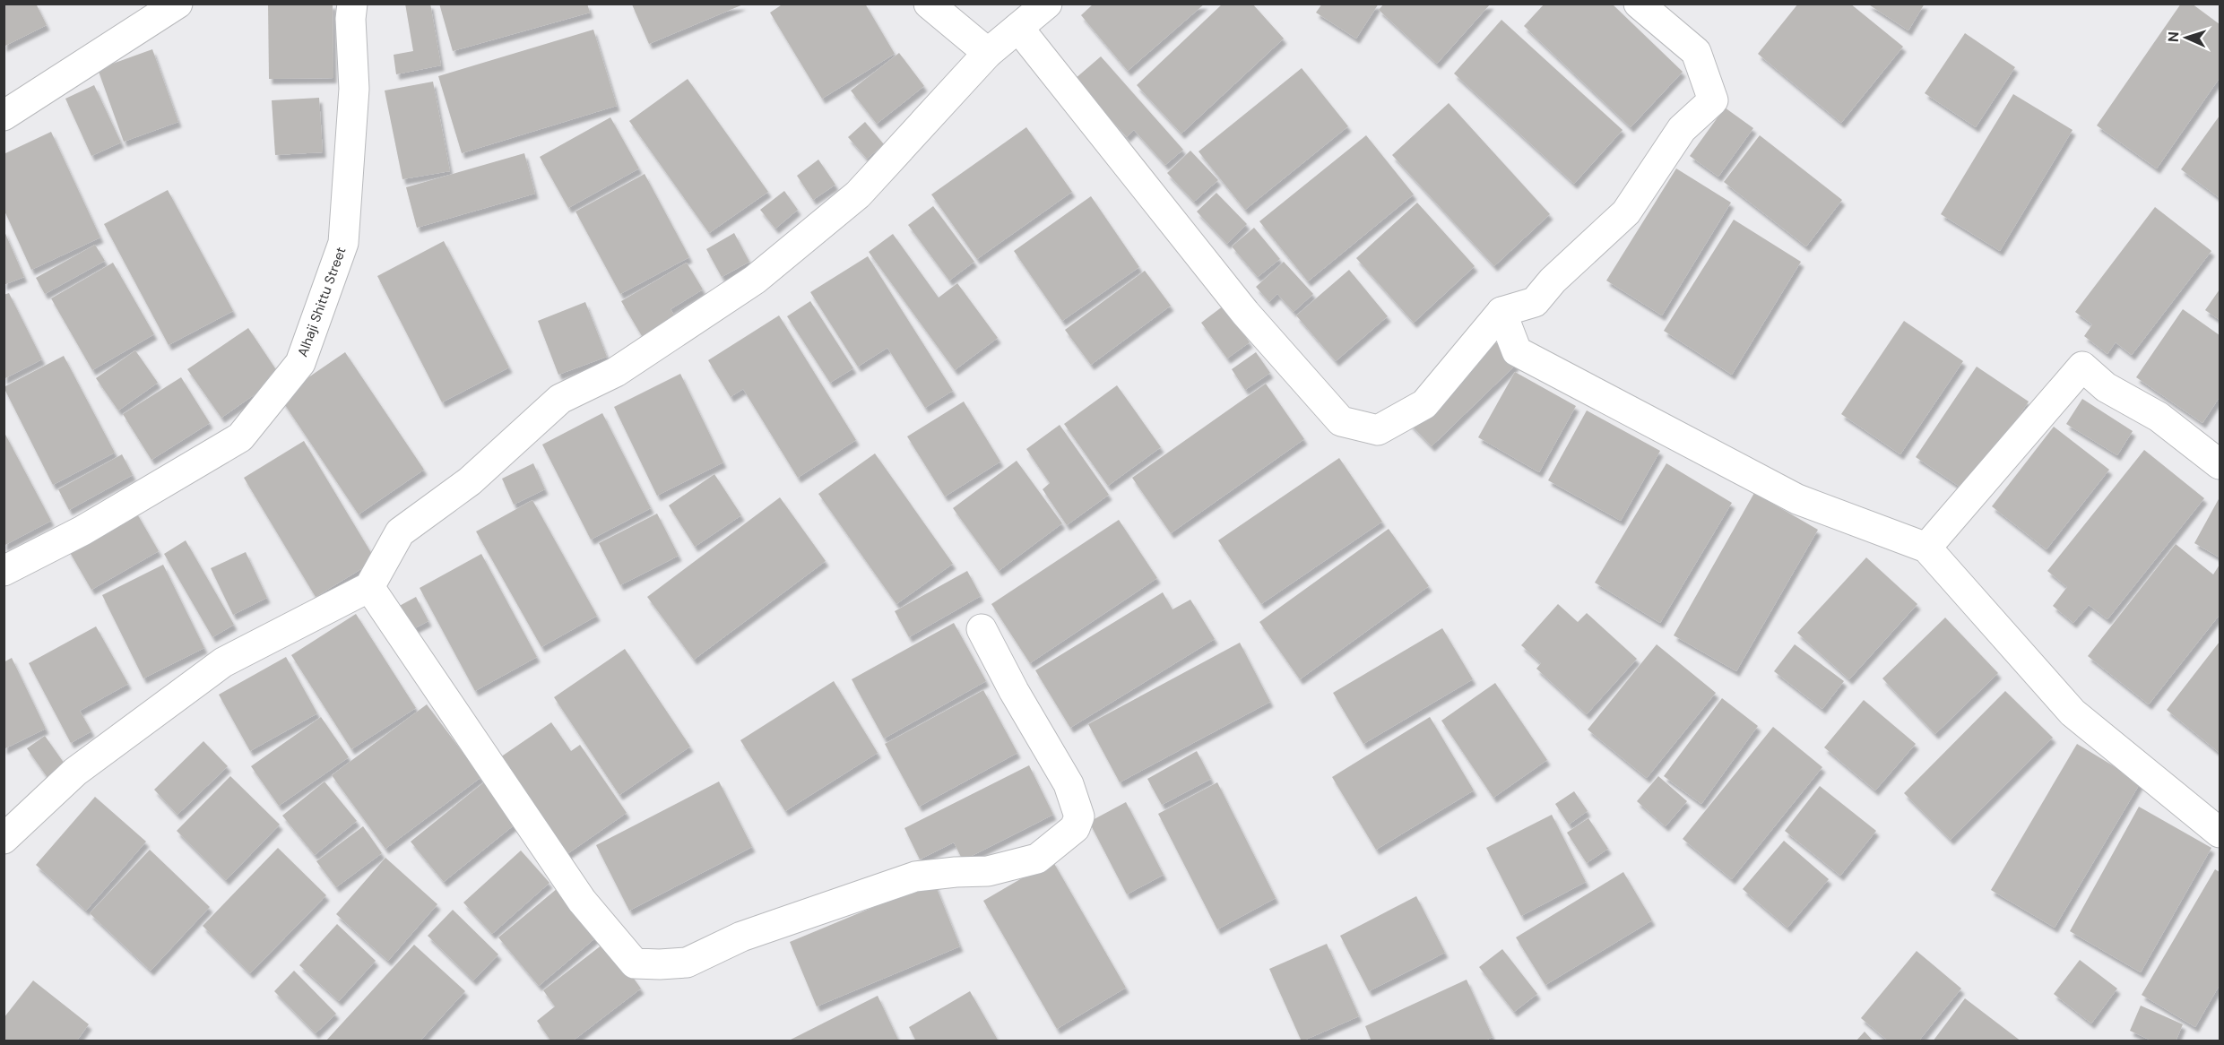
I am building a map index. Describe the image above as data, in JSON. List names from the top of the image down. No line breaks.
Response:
{"streets":{"street":["Alhaji Shittu Street"]},"north":"left"}
